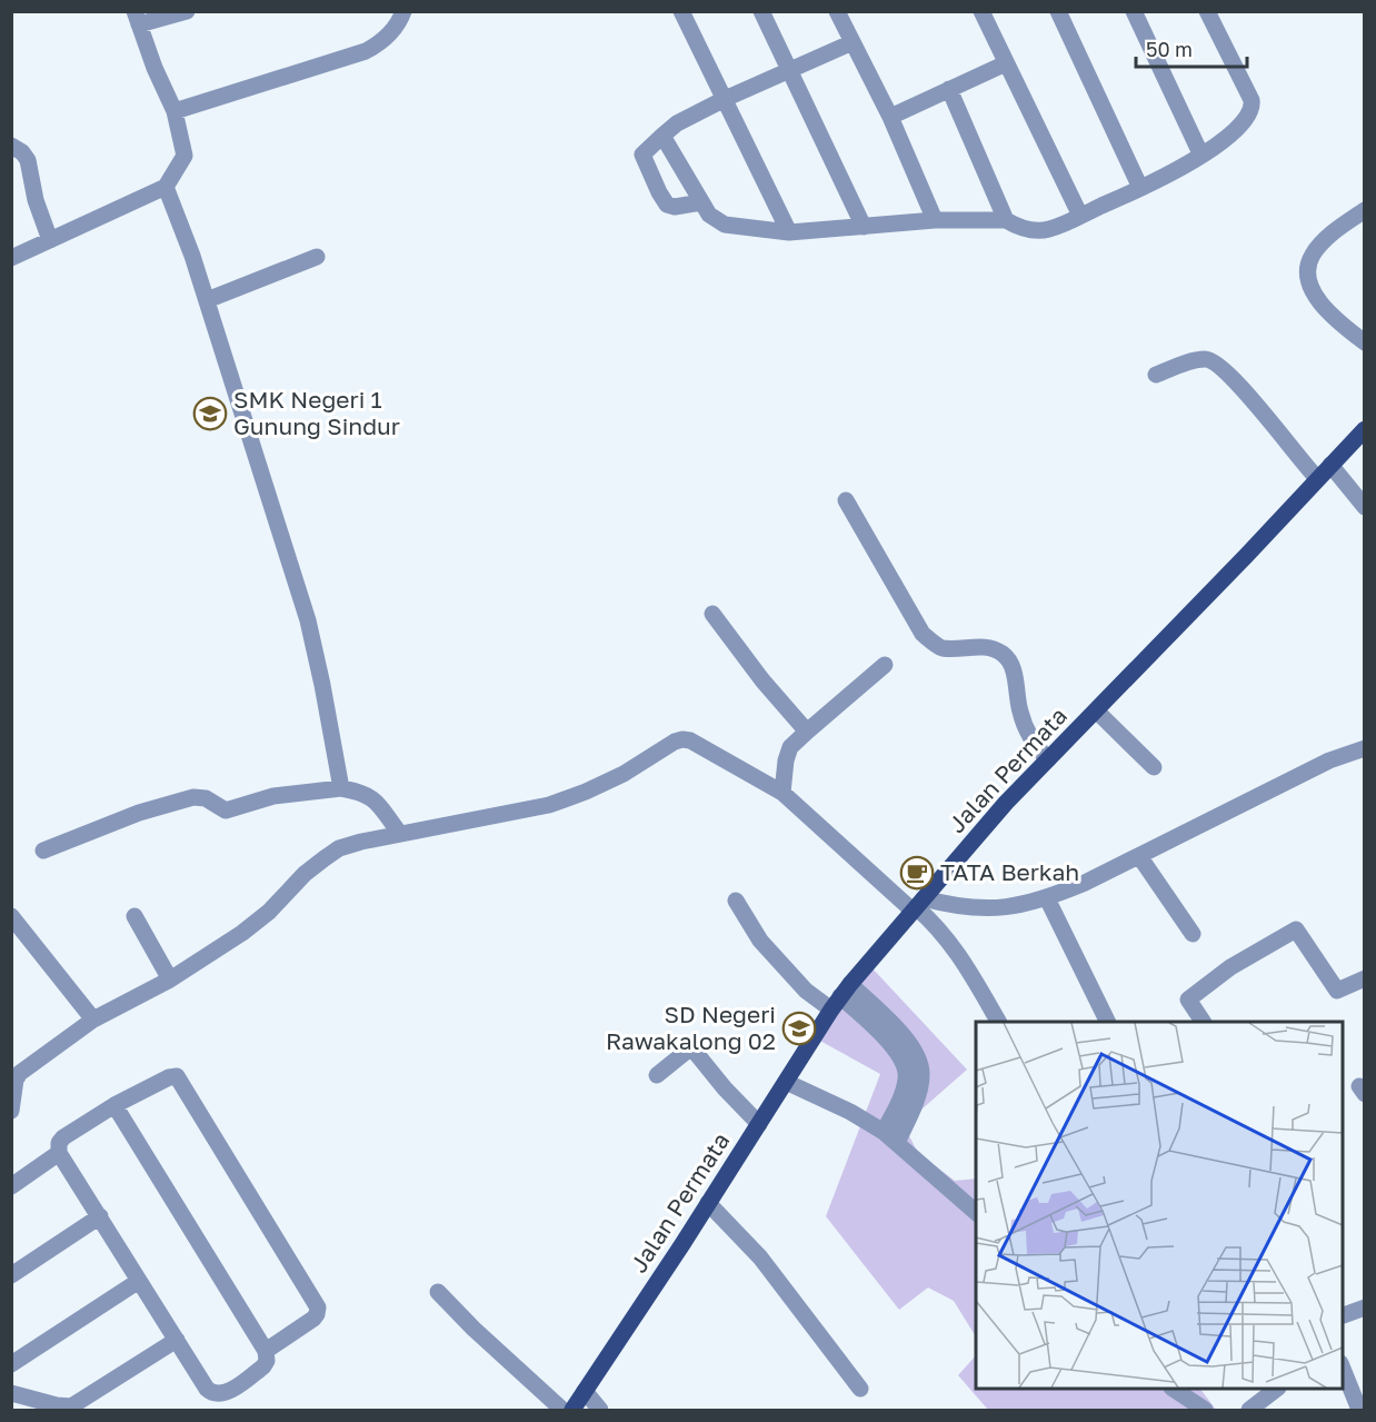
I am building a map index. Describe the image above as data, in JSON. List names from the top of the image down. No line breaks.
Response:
{"streets":{"main road":["Jalan Permata"]},"places":{"school or university":["SMK Negeri 1 Gunung Sindur","SD Negeri Rawakalong 02"],"cafe":["TATA Berkah"]},"scale_bar":"50 m"}
